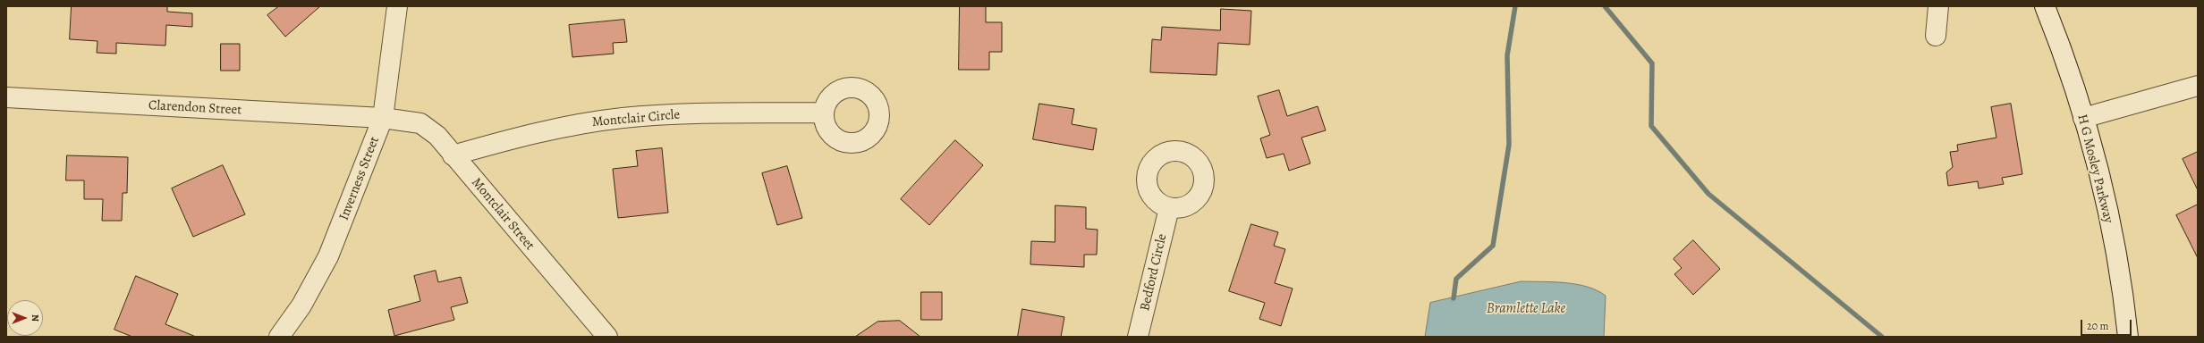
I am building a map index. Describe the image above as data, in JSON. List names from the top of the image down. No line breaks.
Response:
{"streets":{"street":["Clarendon Street","Montclair Circle","H G Mosley Parkway","Inverness Street","Montclair Street","Bedford Circle"]},"crossings":[["Clarendon Street","Inverness Street"],["Clarendon Street","Montclair Street"],["Montclair Circle","Montclair Street"],["Inverness Street","Montclair Street"]],"water":["Bramlette Lake"],"scale_bar":"20 m","north":"right"}
